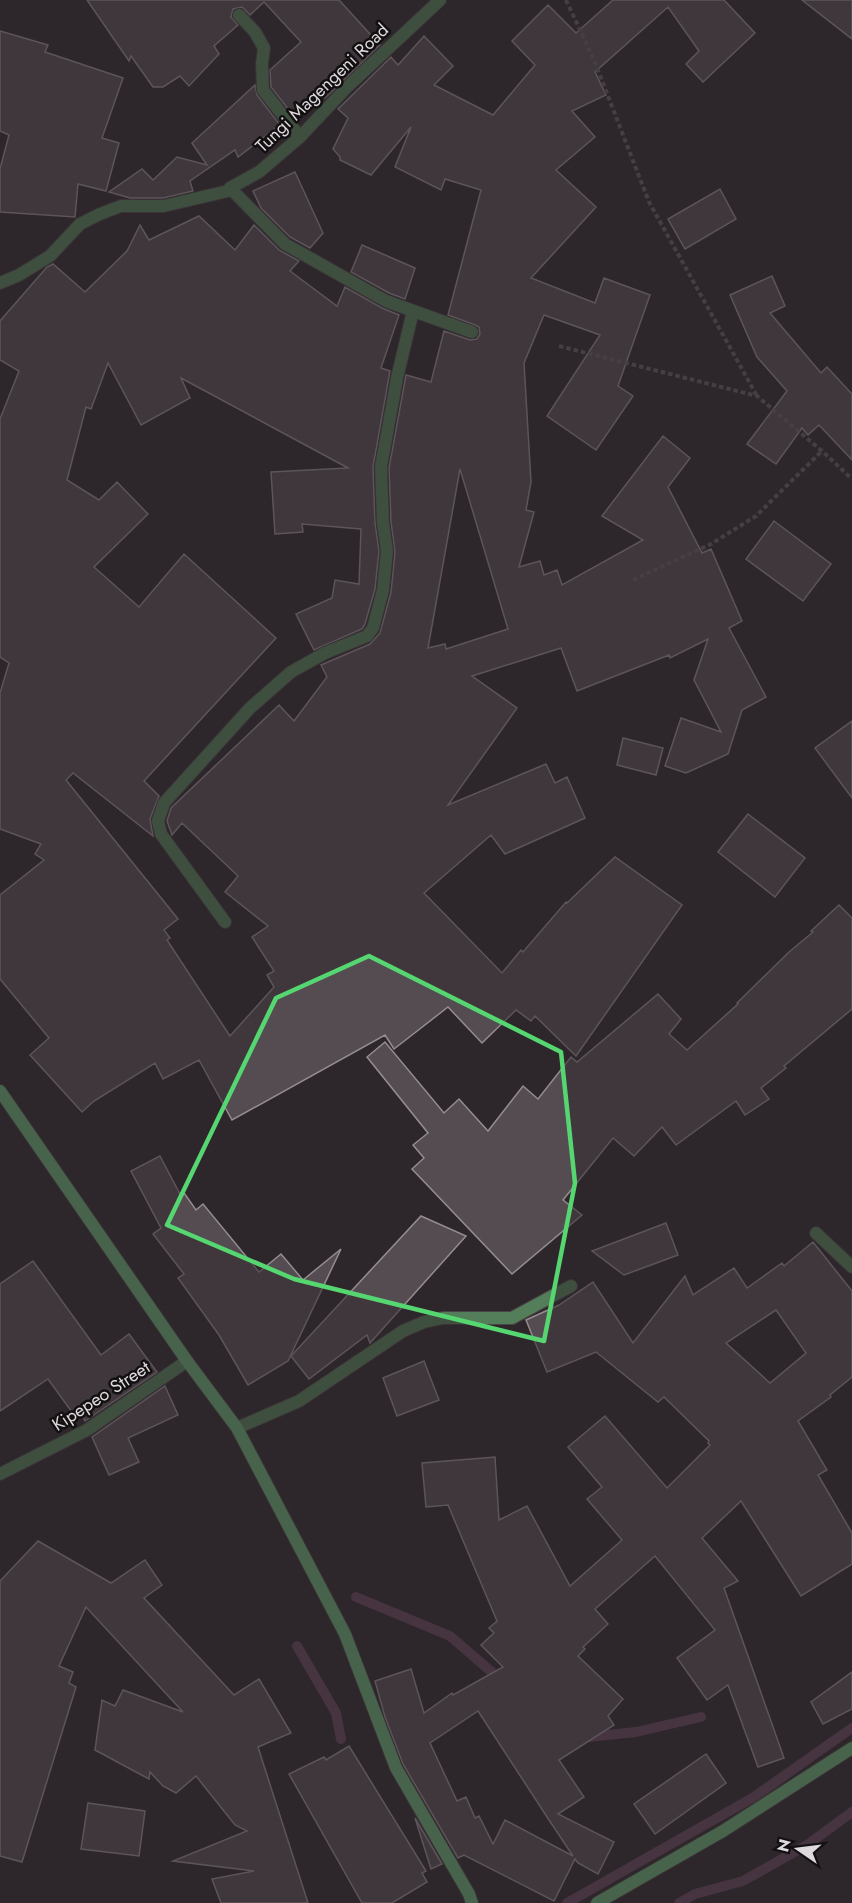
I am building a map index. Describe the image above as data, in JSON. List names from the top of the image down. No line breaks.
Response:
{"streets":{"street":["Tungi Magengeni Road","Kipepeo Street"]},"north":"left"}
